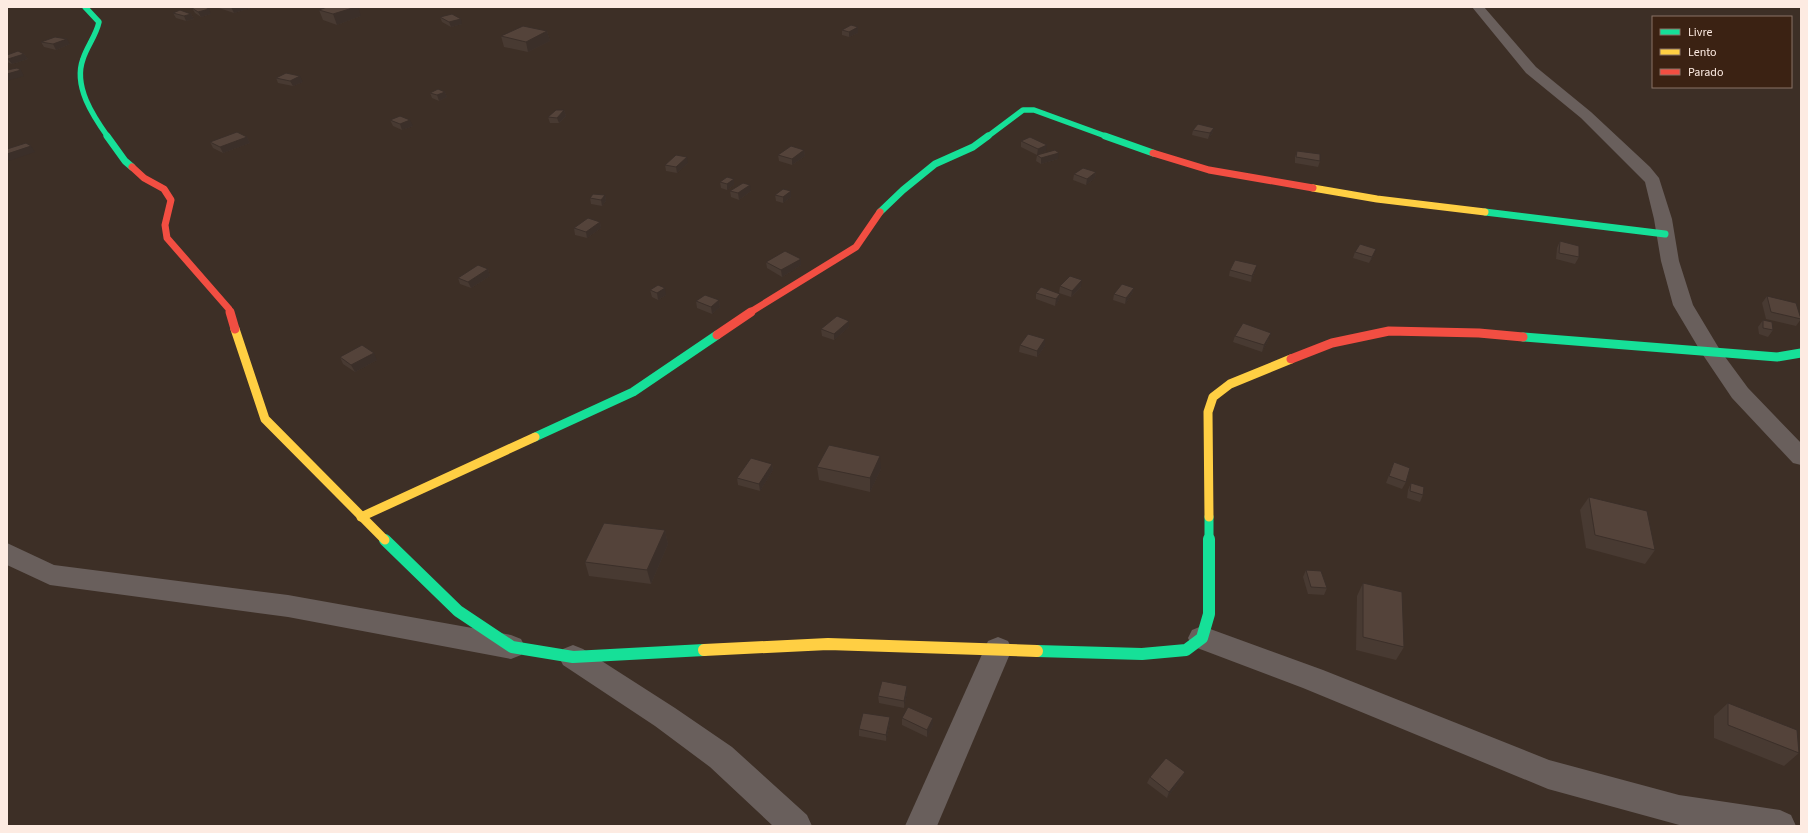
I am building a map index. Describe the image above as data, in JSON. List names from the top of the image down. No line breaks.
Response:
{"legend":["Livre","Lento","Parado"]}
